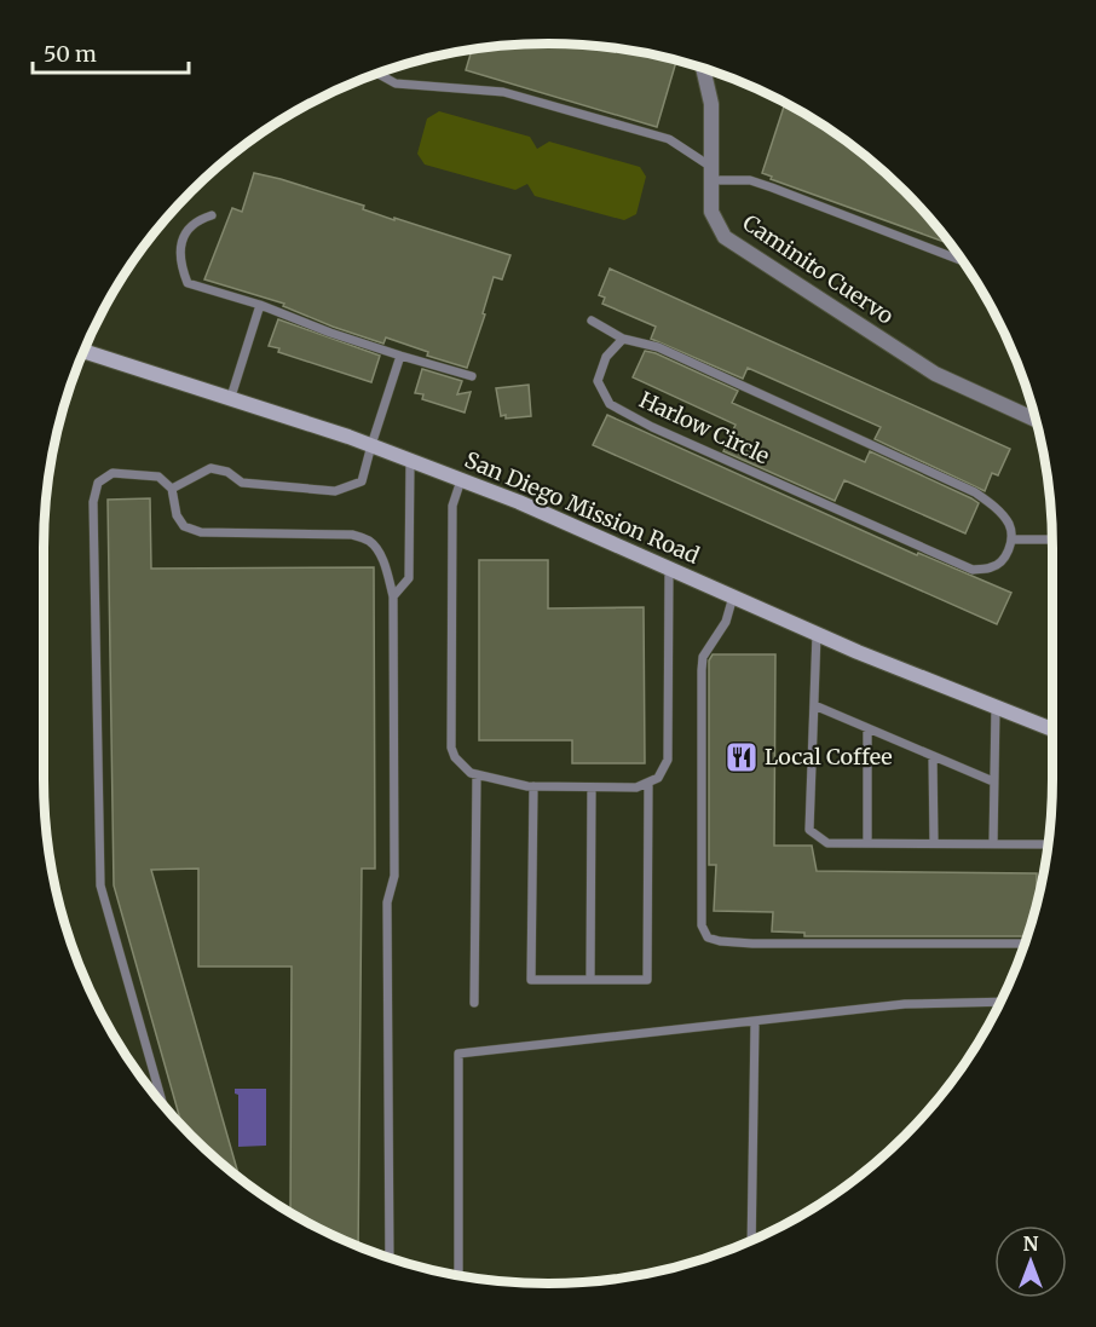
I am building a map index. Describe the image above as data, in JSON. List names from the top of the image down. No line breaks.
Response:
{"streets":{"main road":["San Diego Mission Road"],"street":["Caminito Cuervo"],"lane":["Harlow Circle"]},"places":{"restaurant":["Local Coffee"]},"scale_bar":"50 m","north":"top"}
